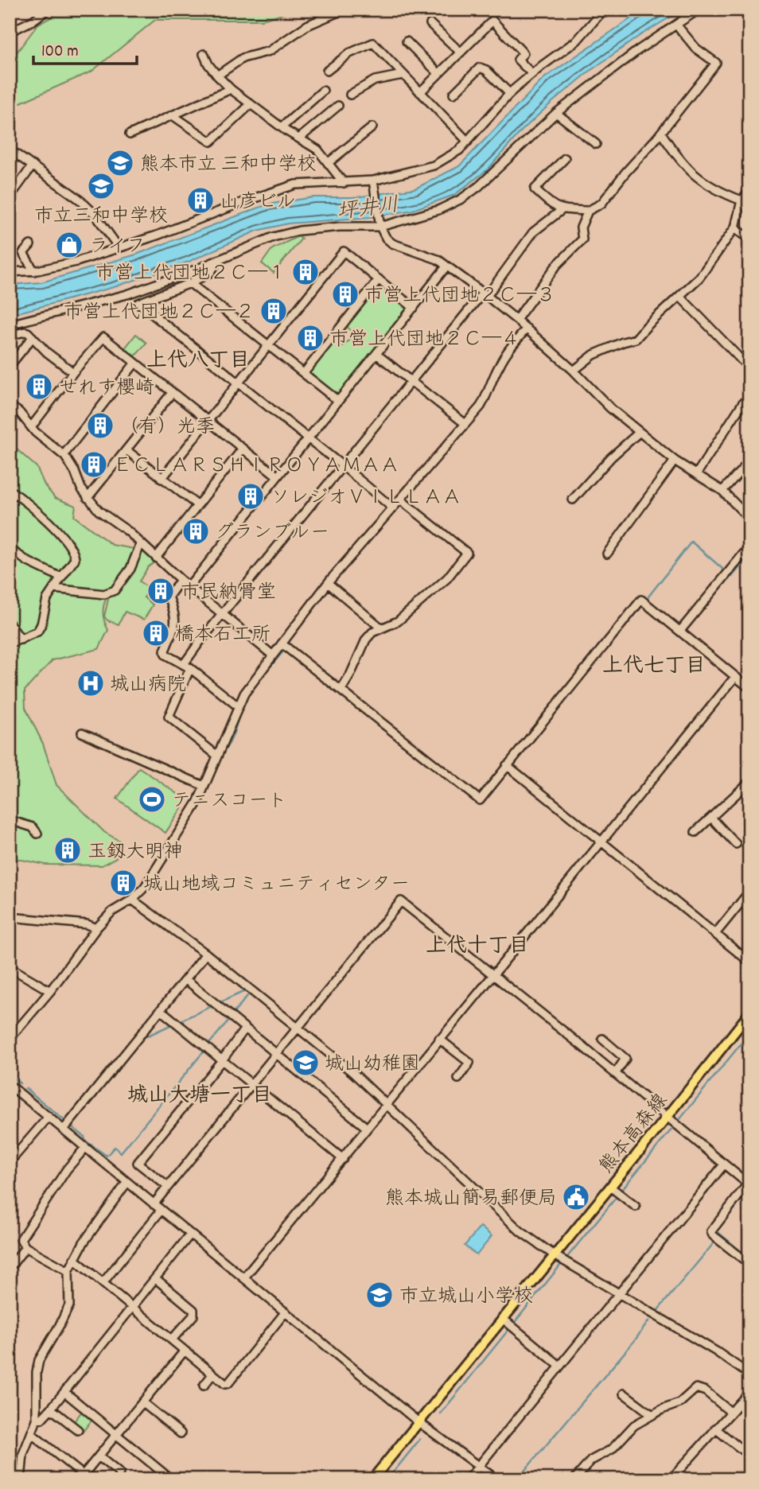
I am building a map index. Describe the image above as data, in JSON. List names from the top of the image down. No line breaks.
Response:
{"streets":{"main road":["熊本高森線"]},"districts":["上代八丁目","上代七丁目","上代十丁目","城山大塘一丁目"],"water":["坪井川"],"places":{"school or university":["熊本市立 三和中学校","市立三和中学校","城山幼稚園","市立城山小学校"],"building":["山彦ビル","市営上代団地２Ｃ―１","市営上代団地２Ｃ―３","市営上代団地２Ｃ―２","市営上代団地２Ｃ―４","せれす櫻崎","（有）光季","ＥＣＬＡＲＳＨＩＲＯＹＡＭＡＡ","ソレジオＶＩＬＬＡＡ","グランブルー","市民納骨堂","橋本石工所","玉釼大明神","城山地域コミュニティセンター"],"shop":["ライフ"],"hospital":["城山病院"],"sports":["テニスコート"],"public building":["熊本城山簡易郵便局"]},"scale_bar":"100 m"}
